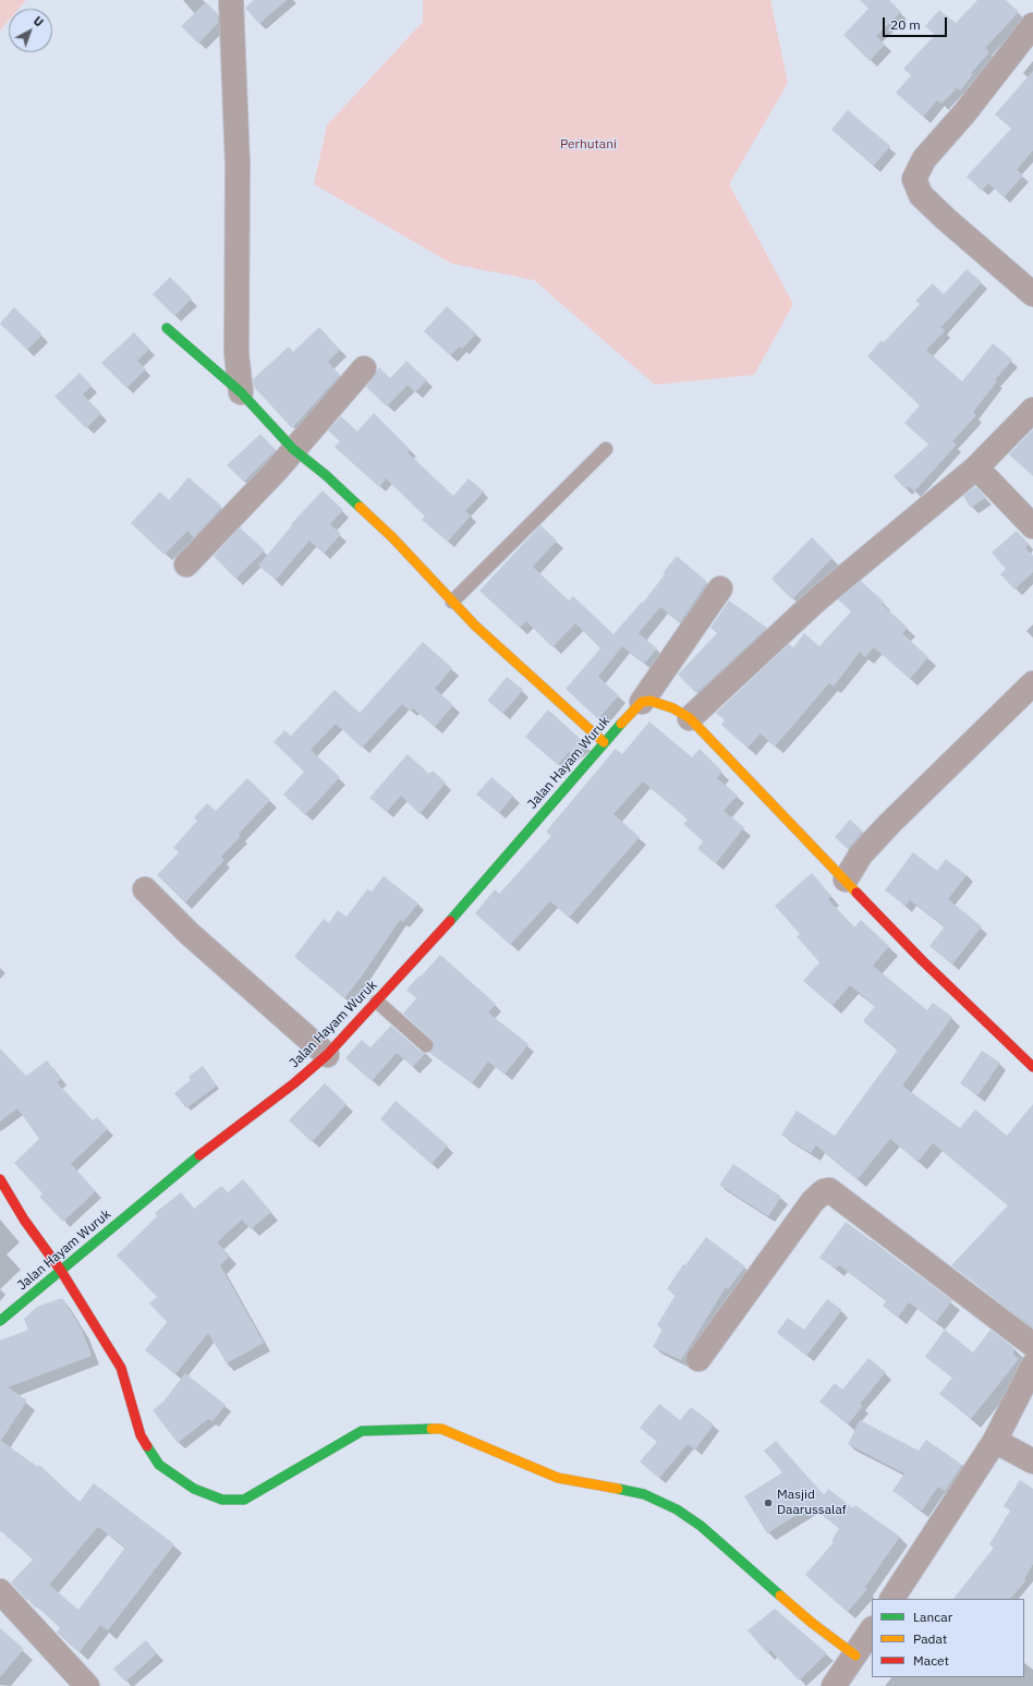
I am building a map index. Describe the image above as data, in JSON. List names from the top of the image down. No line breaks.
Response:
{"streets":{"street":["Jalan Hayam Wuruk"]},"parks":["Perhutani"],"places":["Masjid Daarussalaf"],"legend":["Lancar","Padat","Macet"],"scale_bar":"20 m","north":"top right"}
